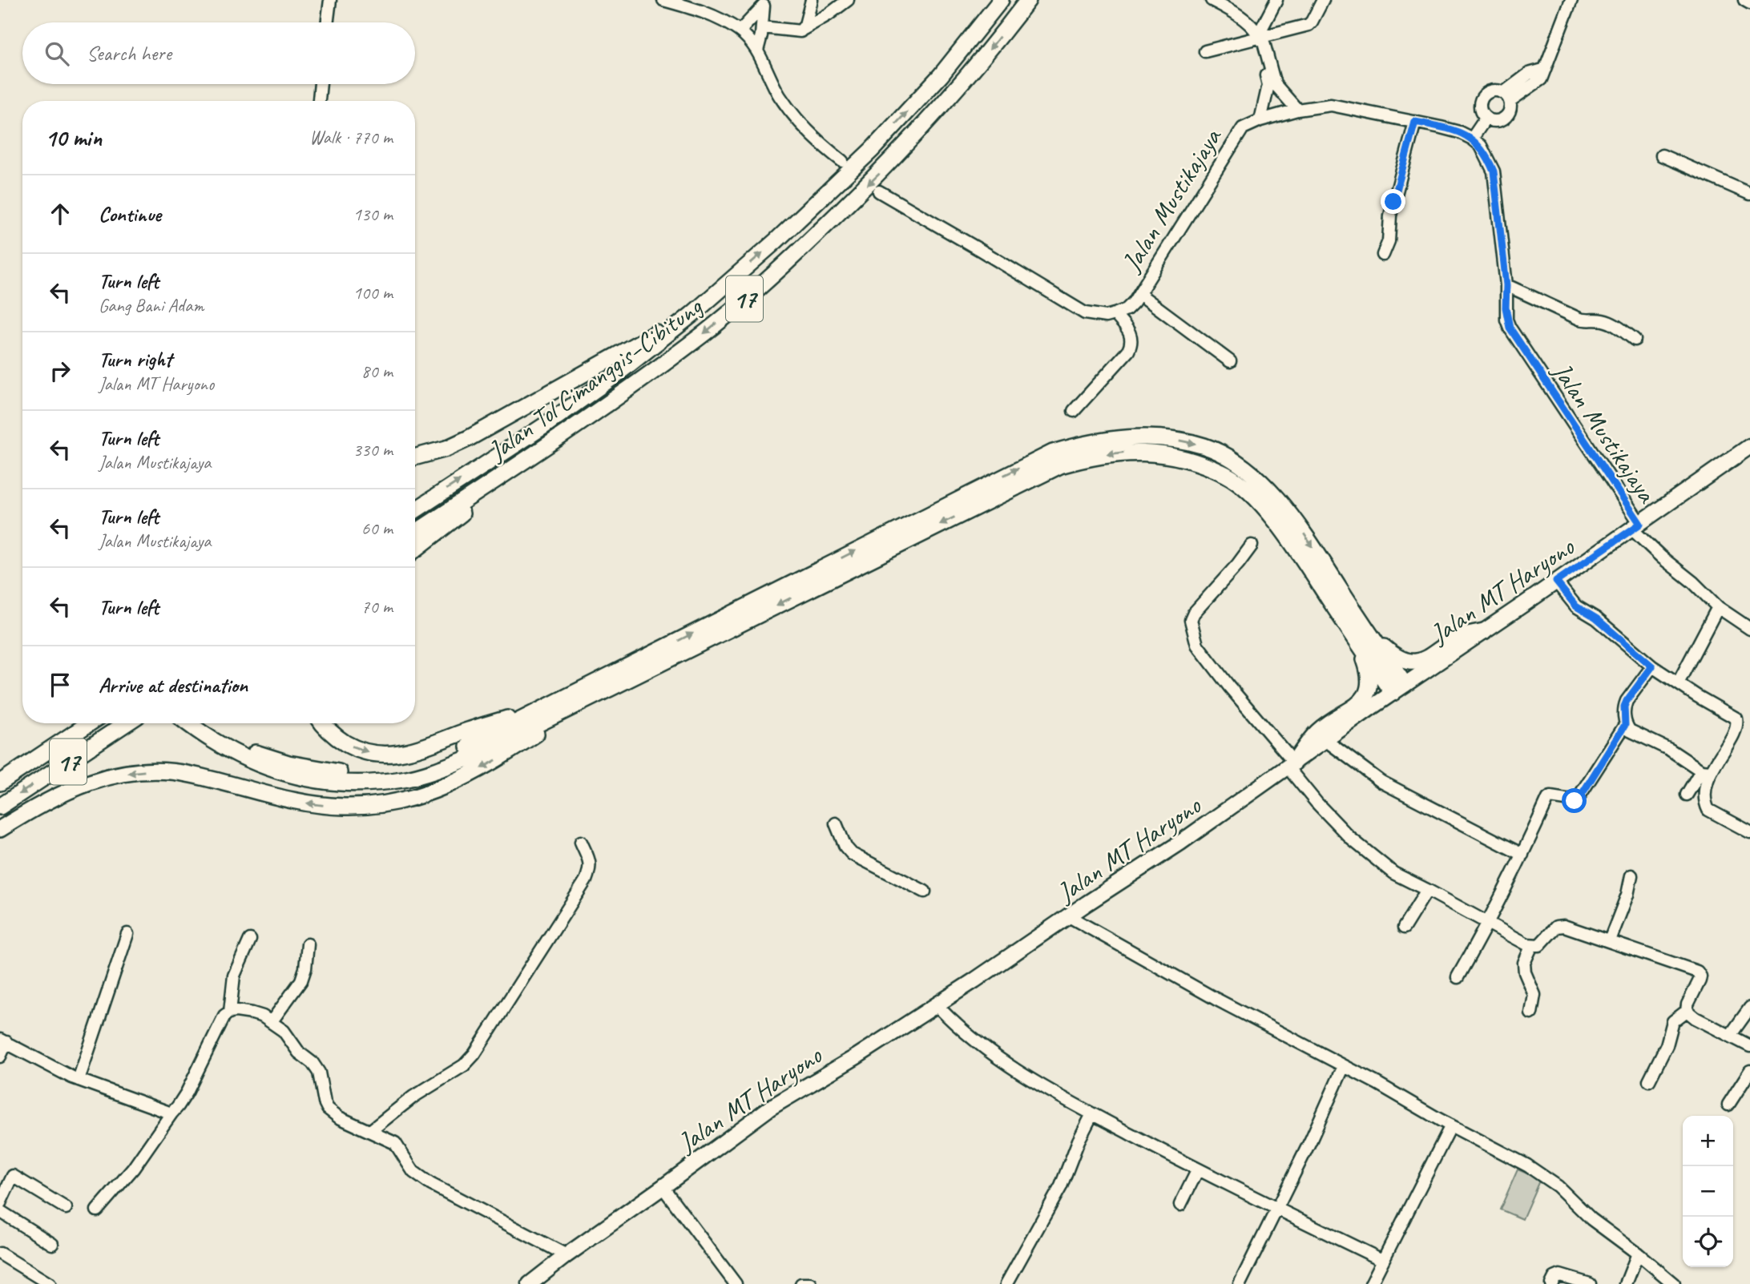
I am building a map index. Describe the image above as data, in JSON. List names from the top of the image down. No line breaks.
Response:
{"streets":{"highway":["17","Jalan Tol Cimanggis–Cibitung"],"main road":["Jalan MT Haryono"],"street":["Jalan Mustikajaya"]},"crossings":[["Jalan Mustikajaya","Jalan MT Haryono"]],"page":{"search":"Search here","heading":["10 min","Walk · 770 m"],"list":[["Continue","130 m"],["Turn left","Gang Bani Adam","100 m"],["Turn right","Jalan MT Haryono","80 m"],["Turn left","Jalan Mustikajaya","330 m"],["Turn left","Jalan Mustikajaya","60 m"],["Turn left","70 m"],"Arrive at destination"],"map_buttons":["+","−"]}}
